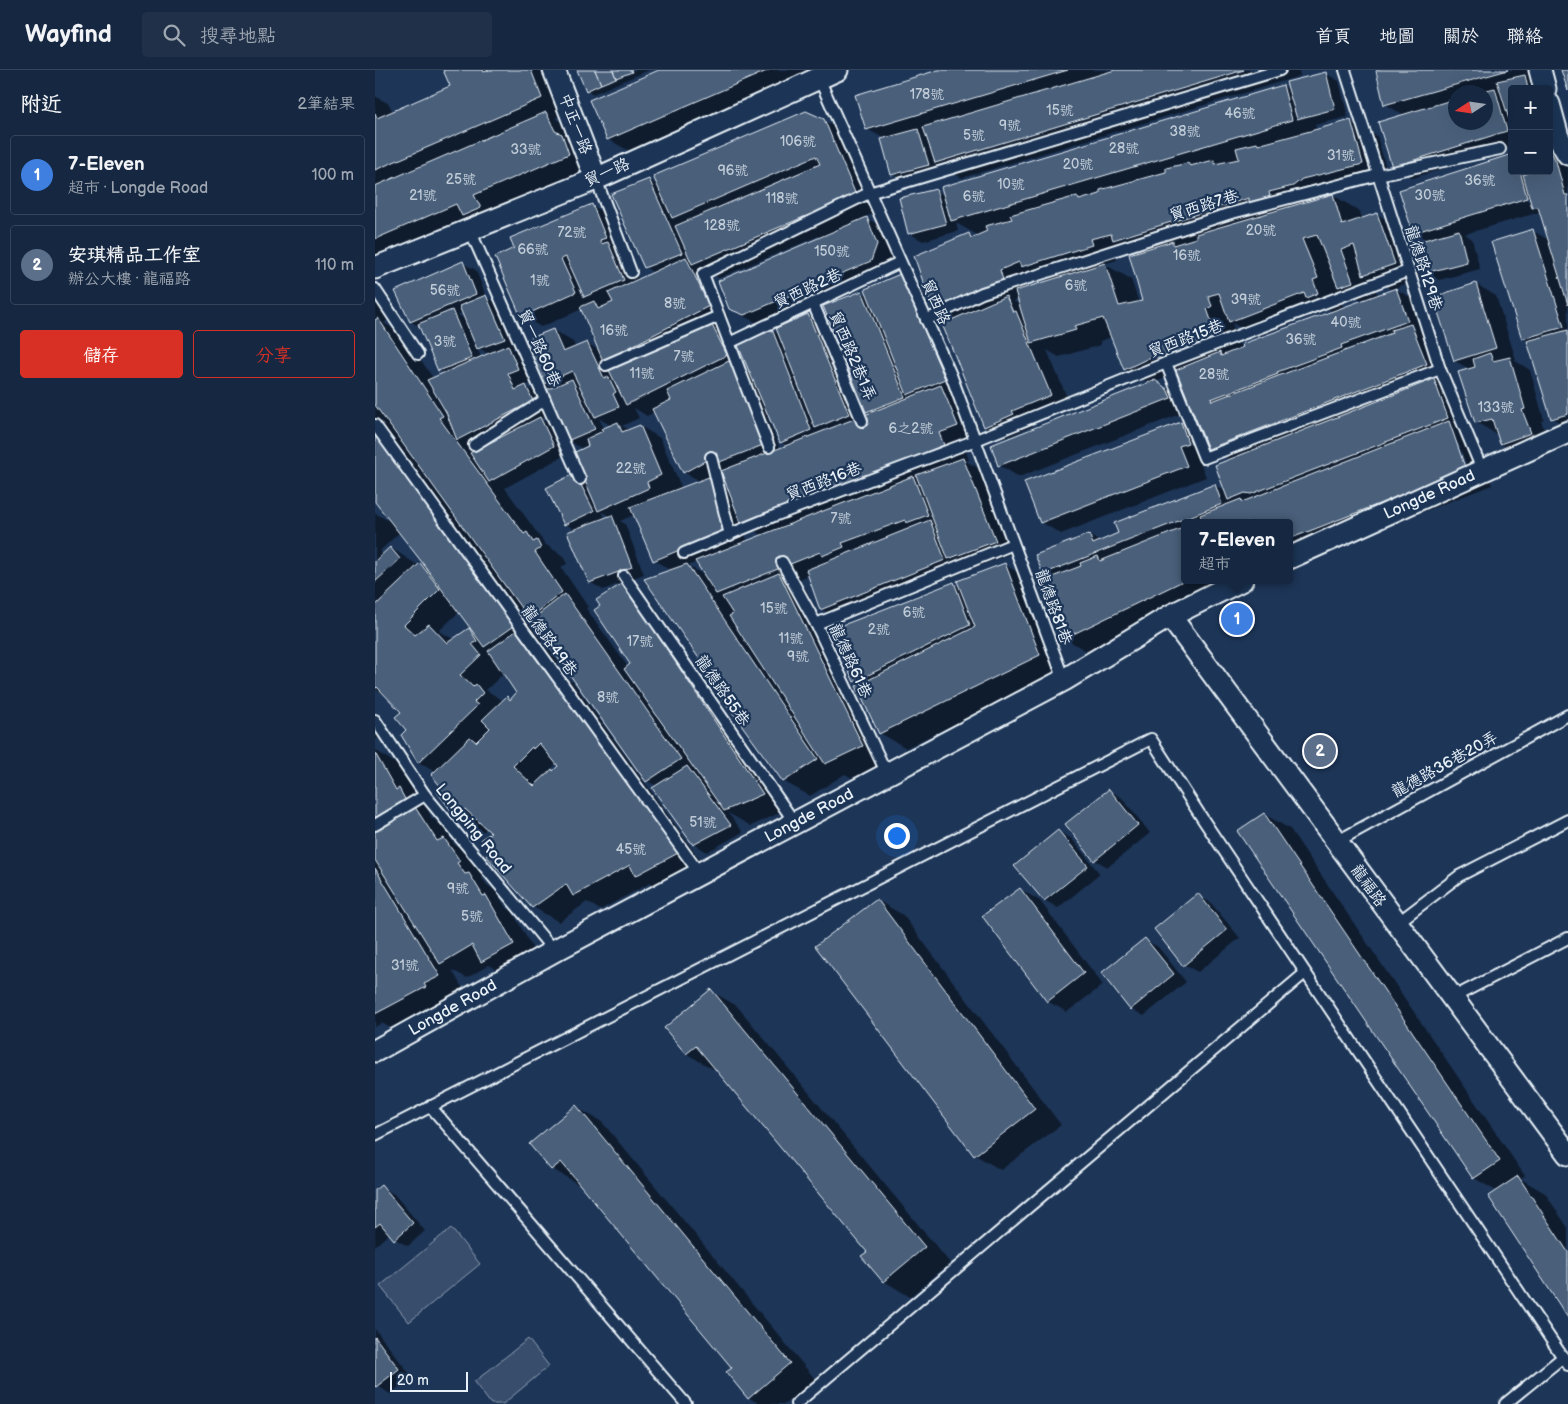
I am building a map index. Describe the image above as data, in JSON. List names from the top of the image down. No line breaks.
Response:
{"streets":{"street":["中正一路","貿一路","Longde Road","龍福路"],"lane":["貿西路7巷","龍德路129巷","貿西路2巷","貿西路","貿西路15巷","貿一路60巷","貿西路2巷1弄","貿西路16巷","龍德路81巷","龍德路49巷","龍德路61巷","龍德路55巷","龍德路36巷20弄","Longping Road"]},"crossings":[["中正一路","貿一路"],["貿一路","貿西路"],["貿一路","貿一路60巷"],["貿西路7巷","龍德路129巷"],["貿西路7巷","貿西路"],["龍德路129巷","貿西路15巷"],["龍德路129巷","Longde Road"],["貿西路2巷","貿西路"],["貿西路2巷","貿西路2巷1弄"],["貿西路","貿西路15巷"],["貿西路","貿西路16巷"],["貿西路","龍德路81巷"],["貿西路15巷","貿西路16巷"],["Longde Road","龍德路81巷"],["Longde Road","龍德路49巷"],["Longde Road","龍德路61巷"],["Longde Road","龍德路55巷"],["Longde Road","Longping Road"],["Longde Road","龍福路"],["龍德路36巷20弄","龍福路"]],"house_numbers":["178號","15號","46號","9號","38號","5號","106號","28號","33號","31號","20號","96號","25號","36號","10號","21號","30號","6號","118號","128號","20號","72號","66號","150號","16號","1號","6號","56號","39號","8號","40號","16號","36號","3號","7號","11號","28號","133號","6之2號","22號","7號","15號","6號","2號","11號","17號","9號","8號","51號","45號","9號","5號","31號"],"scale_bar":"20 m","north":"left","page":{"header":"Wayfind","search":"搜尋地點","nav":["首頁","地圖","關於","聯絡"],"heading":["附近","2筆結果"],"map_buttons":["+","−"],"list":[{"mark":"1","name":"7-Eleven","note":"超市 · Longde Road","value":"100 m"},{"mark":"2","name":"安琪精品工作室","note":"辦公大樓 · 龍福路","value":"110 m"}],"buttons":["儲存","分享"],"popup":["7-Eleven","超市"],"pins":["1","2"],"scale":"20 m"}}
